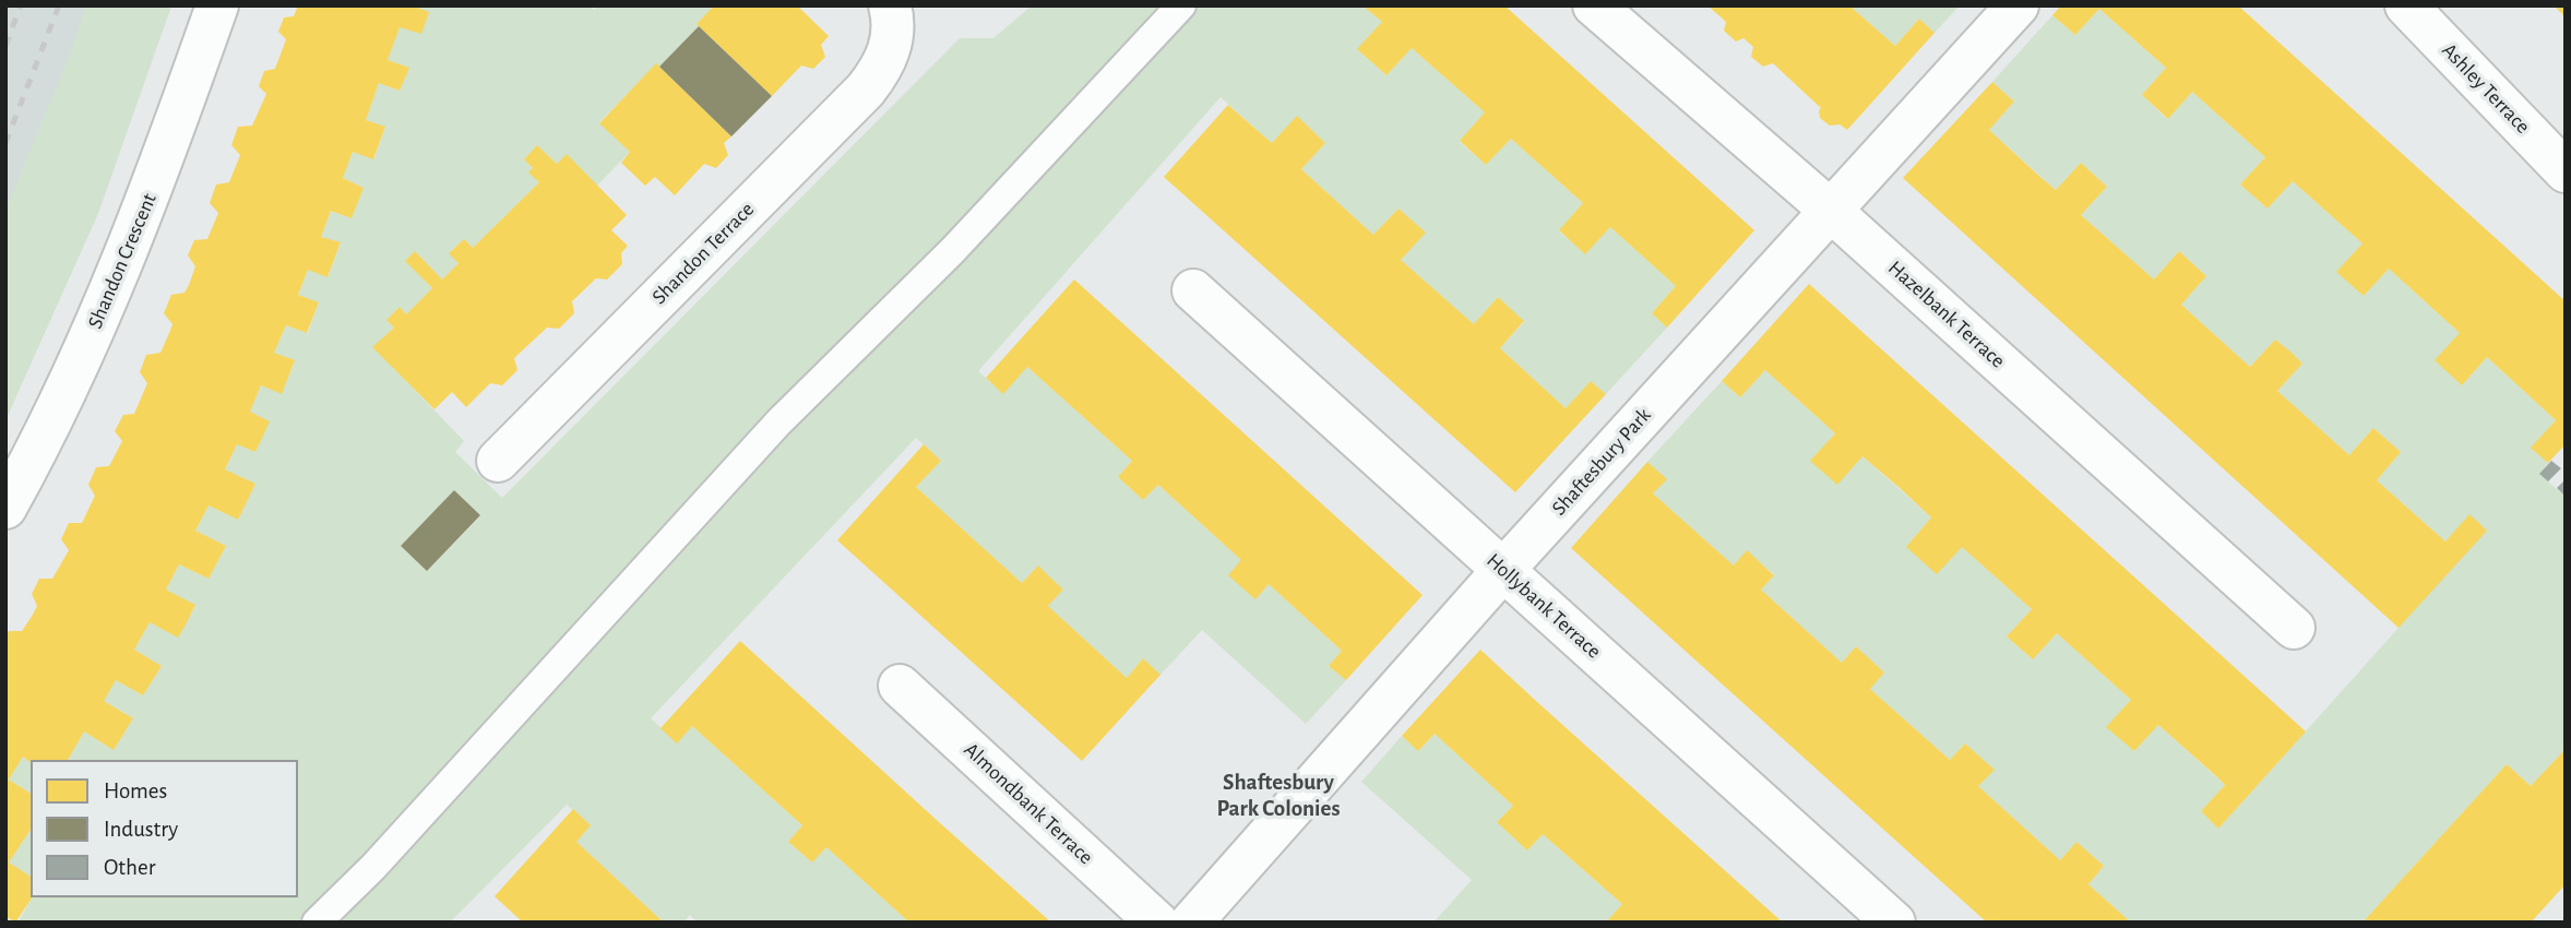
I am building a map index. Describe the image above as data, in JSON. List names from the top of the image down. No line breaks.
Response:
{"streets":{"street":["Ashley Terrace","Shandon Terrace","Shandon Crescent","Hazelbank Terrace","Shaftesbury Park","Hollybank Terrace","Almondbank Terrace"]},"crossings":[["Hazelbank Terrace","Shaftesbury Park"],["Shaftesbury Park","Hollybank Terrace"]],"districts":["Shaftesbury Park Colonies"],"legend":["Homes","Industry","Other"]}
